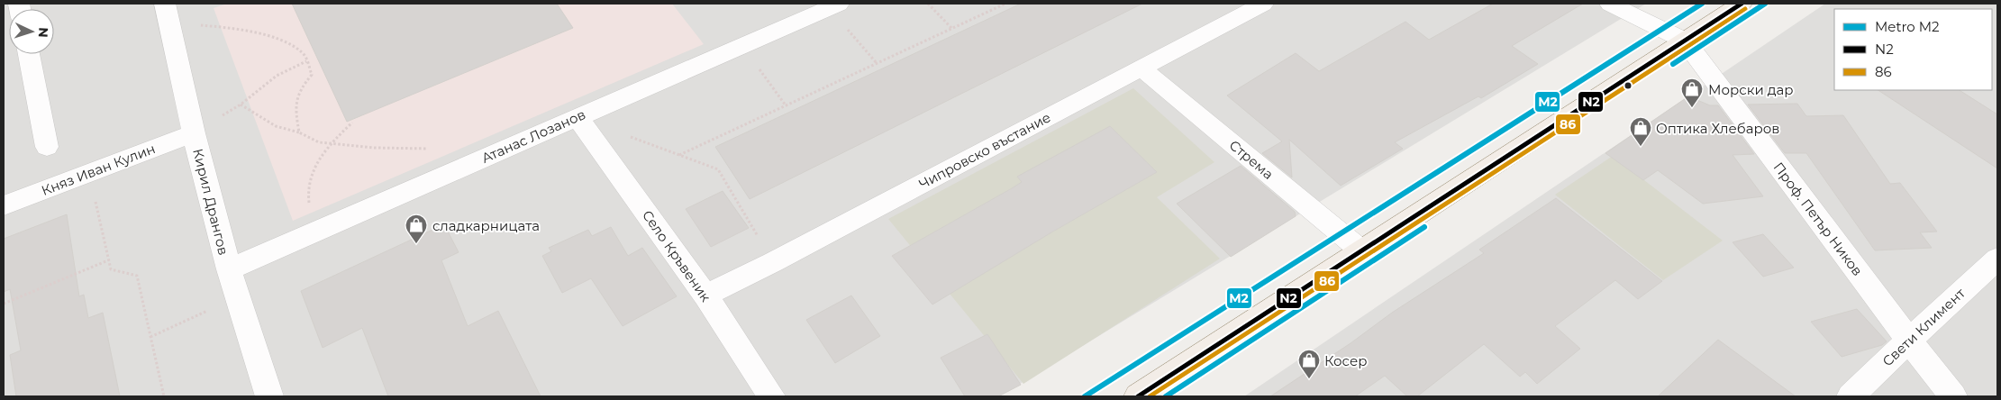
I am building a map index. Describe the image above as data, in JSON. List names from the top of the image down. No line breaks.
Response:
{"streets":{"street":["Атанас Лозанов","Чипровско въстание","Стрема","Княз Иван Кулин","Кирил Дрангов","Проф. Петър Ников","Село Кръвеник","Свети Климент"]},"crossings":[["Атанас Лозанов","Кирил Дрангов"],["Атанас Лозанов","Село Кръвеник"],["Чипровско въстание","Стрема"],["Чипровско въстание","Село Кръвеник"],["Княз Иван Кулин","Кирил Дрангов"],["Проф. Петър Ников","Свети Климент"]],"places":{"shop":["Морски дар","Оптика Хлебаров","сладкарницата","Косер"]},"lines":["metro line M2","transit line N2","transit line 86"],"legend":["Metro M2","N2","86"],"north":"right"}
